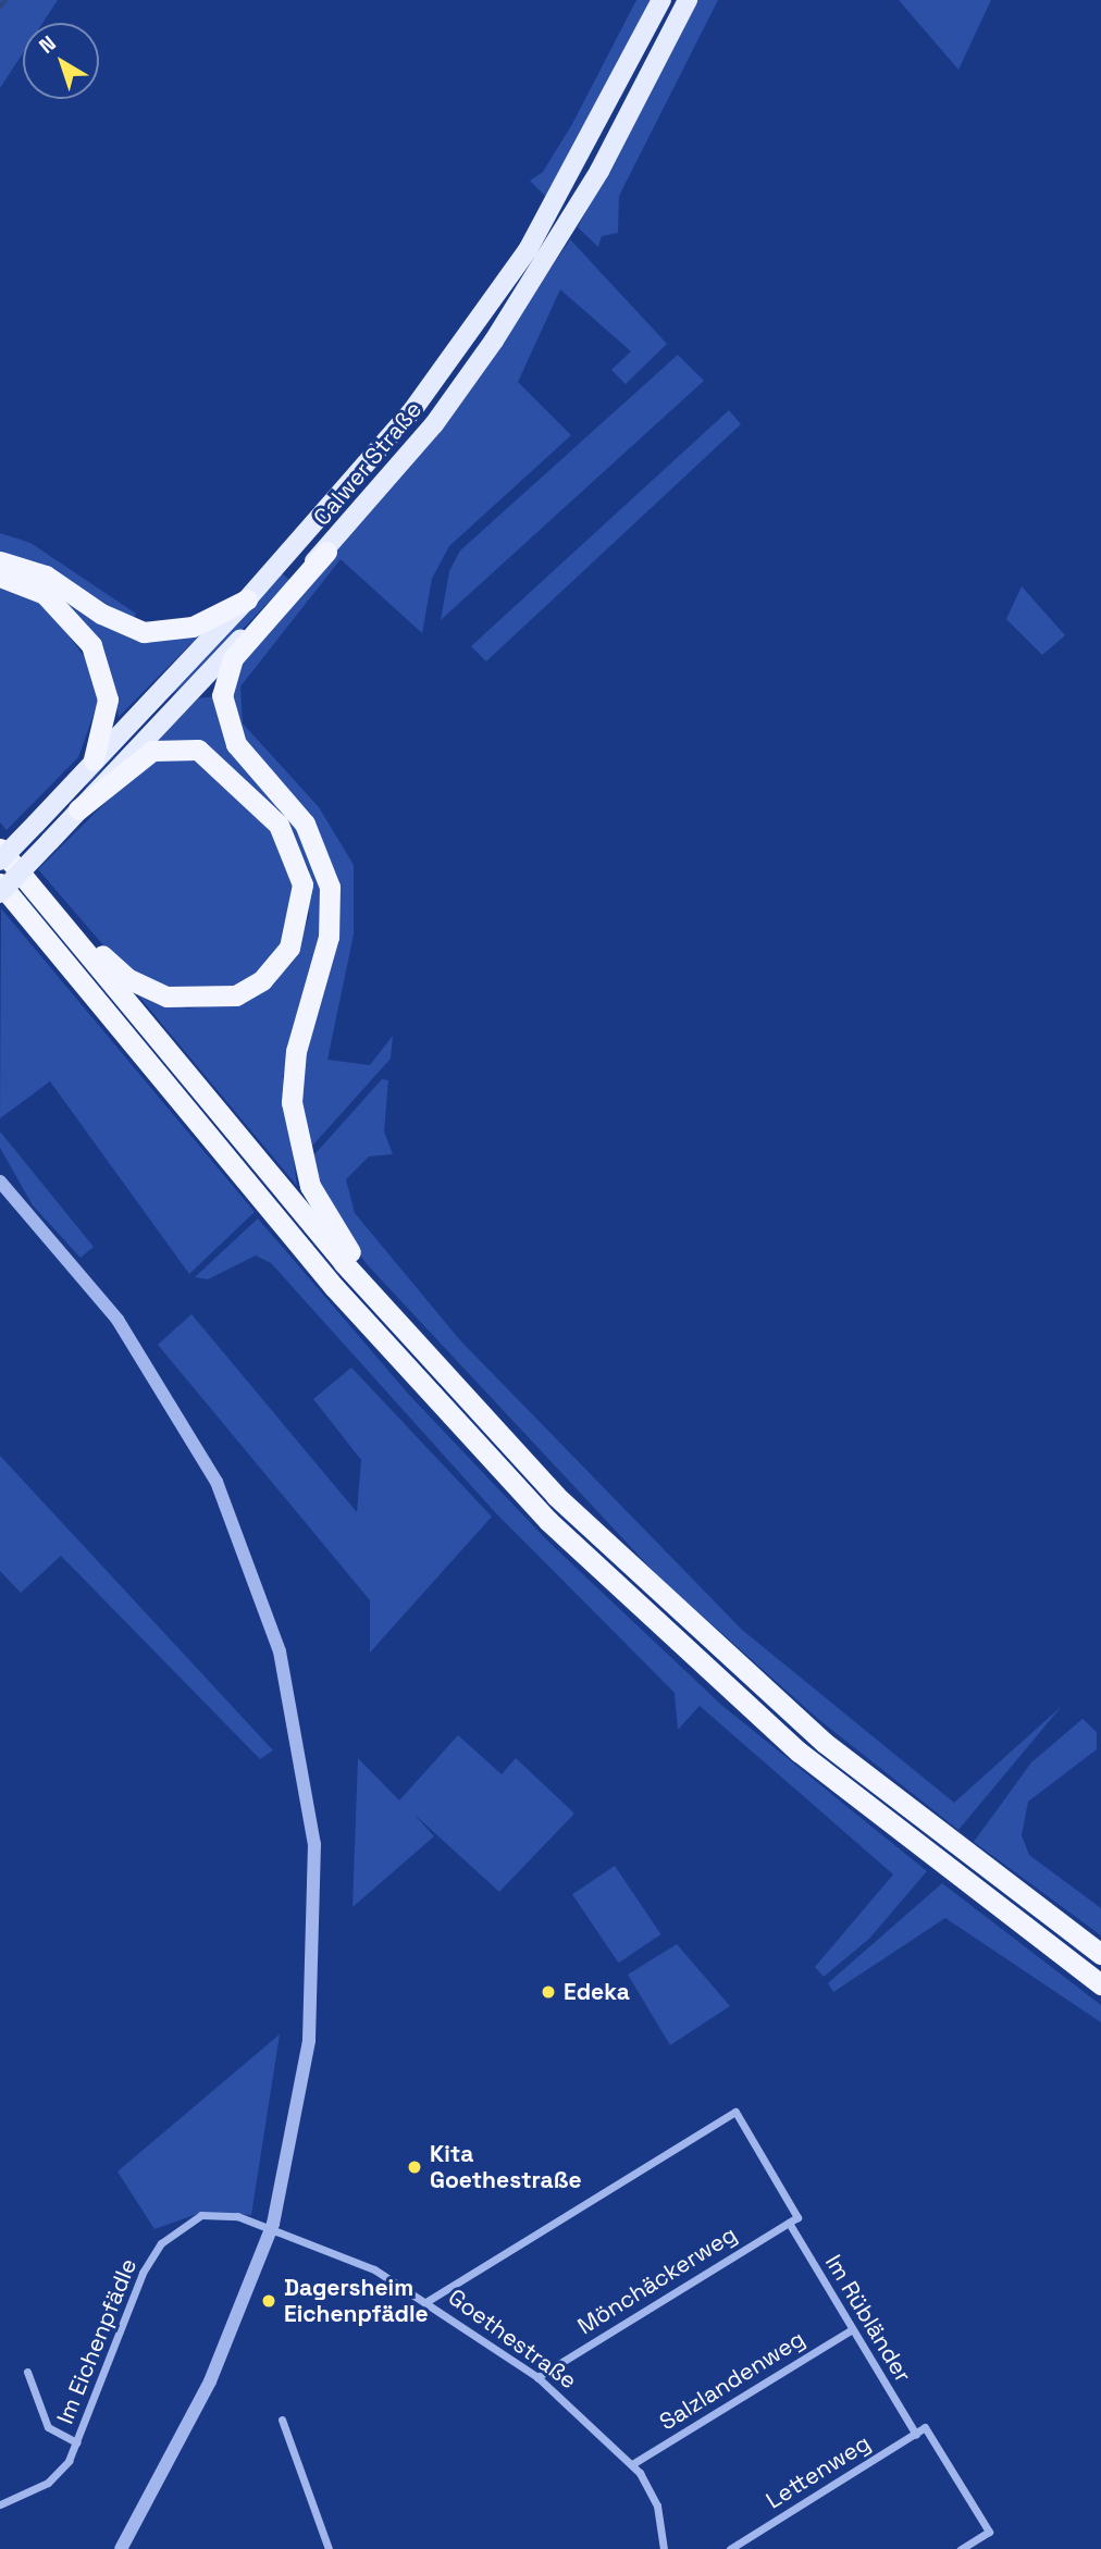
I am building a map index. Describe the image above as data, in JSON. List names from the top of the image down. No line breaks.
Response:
{"streets":{"main road":["Calwer Straße"],"street":["Mönchäckerweg","Im Rübländer","Goethestraße","Im Eichenpfädle","Salzlandenweg","Lettenweg"]},"crossings":[["Mönchäckerweg","Im Rübländer"],["Mönchäckerweg","Goethestraße"],["Im Rübländer","Salzlandenweg"],["Im Rübländer","Lettenweg"],["Goethestraße","Im Eichenpfädle"],["Goethestraße","Salzlandenweg"]],"places":["Edeka","Kita Goethestraße","Dagersheim Eichenpfädle"],"north":"top left"}
